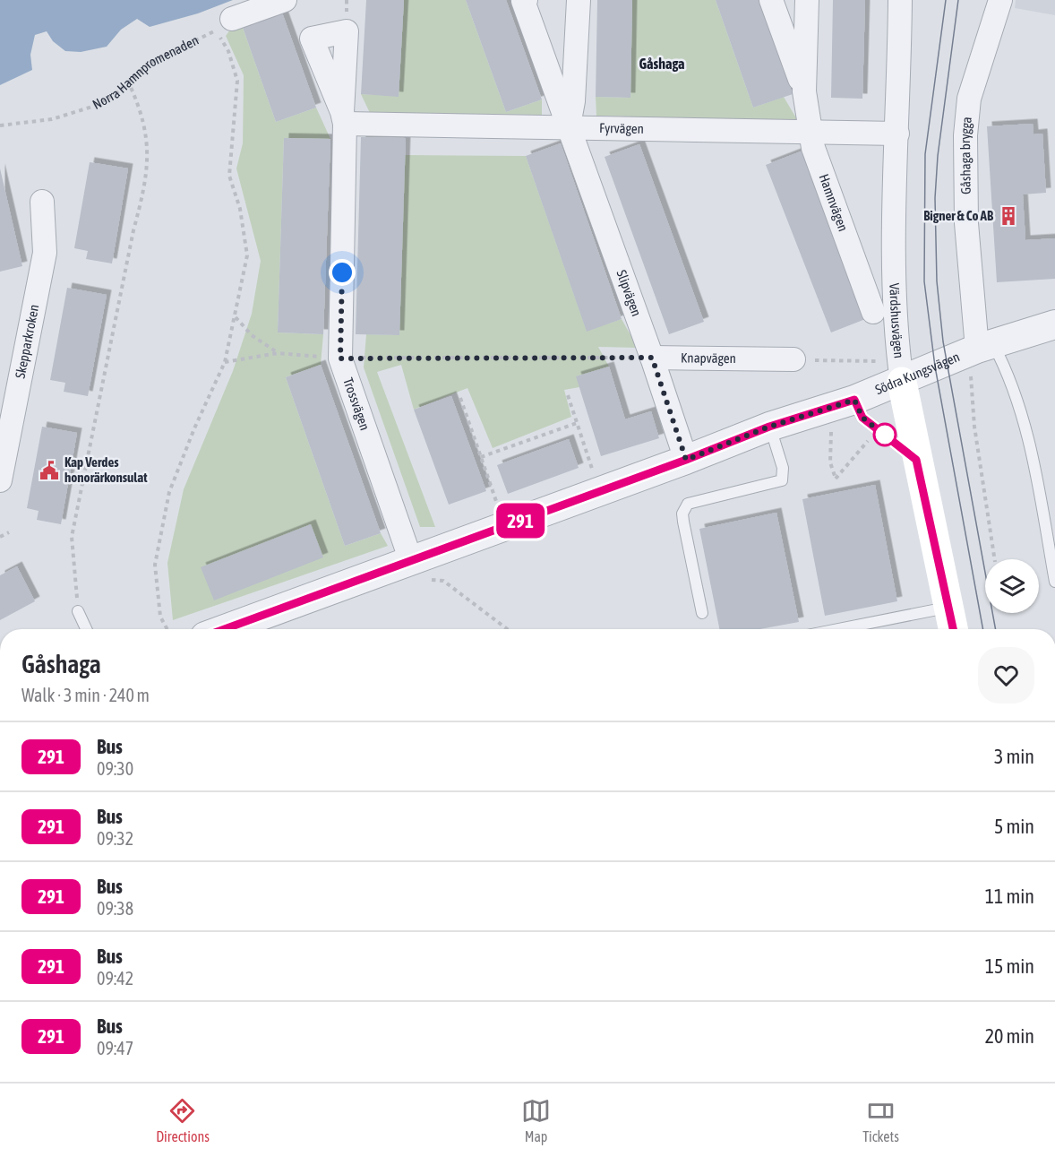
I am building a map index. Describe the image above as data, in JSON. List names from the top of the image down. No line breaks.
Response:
{"streets":{"main road":["Värdshusvägen"],"street":["Fyrvägen","Gåshaga brygga","Hamnvägen","Slipvägen","Skepparkroken","Knapvägen","Södra Kungsvägen","Trossvägen"],"path":["Norra Hamnpromenaden"]},"crossings":[["Fyrvägen","Hamnvägen"],["Fyrvägen","Slipvägen"],["Fyrvägen","Värdshusvägen"],["Fyrvägen","Trossvägen"],["Gåshaga brygga","Södra Kungsvägen"],["Slipvägen","Knapvägen"],["Slipvägen","Södra Kungsvägen"],["Värdshusvägen","Södra Kungsvägen"],["Södra Kungsvägen","Trossvägen"]],"districts":["Gåshaga"],"places":{"building":["Bigner & Co AB"],"public building":["Kap Verdes honorärkonsulat"]},"lines":["bus line 291"],"page":{"on_map":"291","heading":["Gåshaga","Walk · 3 min · 240 m"],"list":[{"mark":"291","name":"Bus","note":"09:30","value":"3 min"},{"mark":"291","name":"Bus","note":"09:32","value":"5 min"},{"mark":"291","name":"Bus","note":"09:38","value":"11 min"},{"mark":"291","name":"Bus","note":"09:42","value":"15 min"},{"mark":"291","name":"Bus","note":"09:47","value":"20 min"}],"tabs":["Directions","Map","Tickets"]}}
